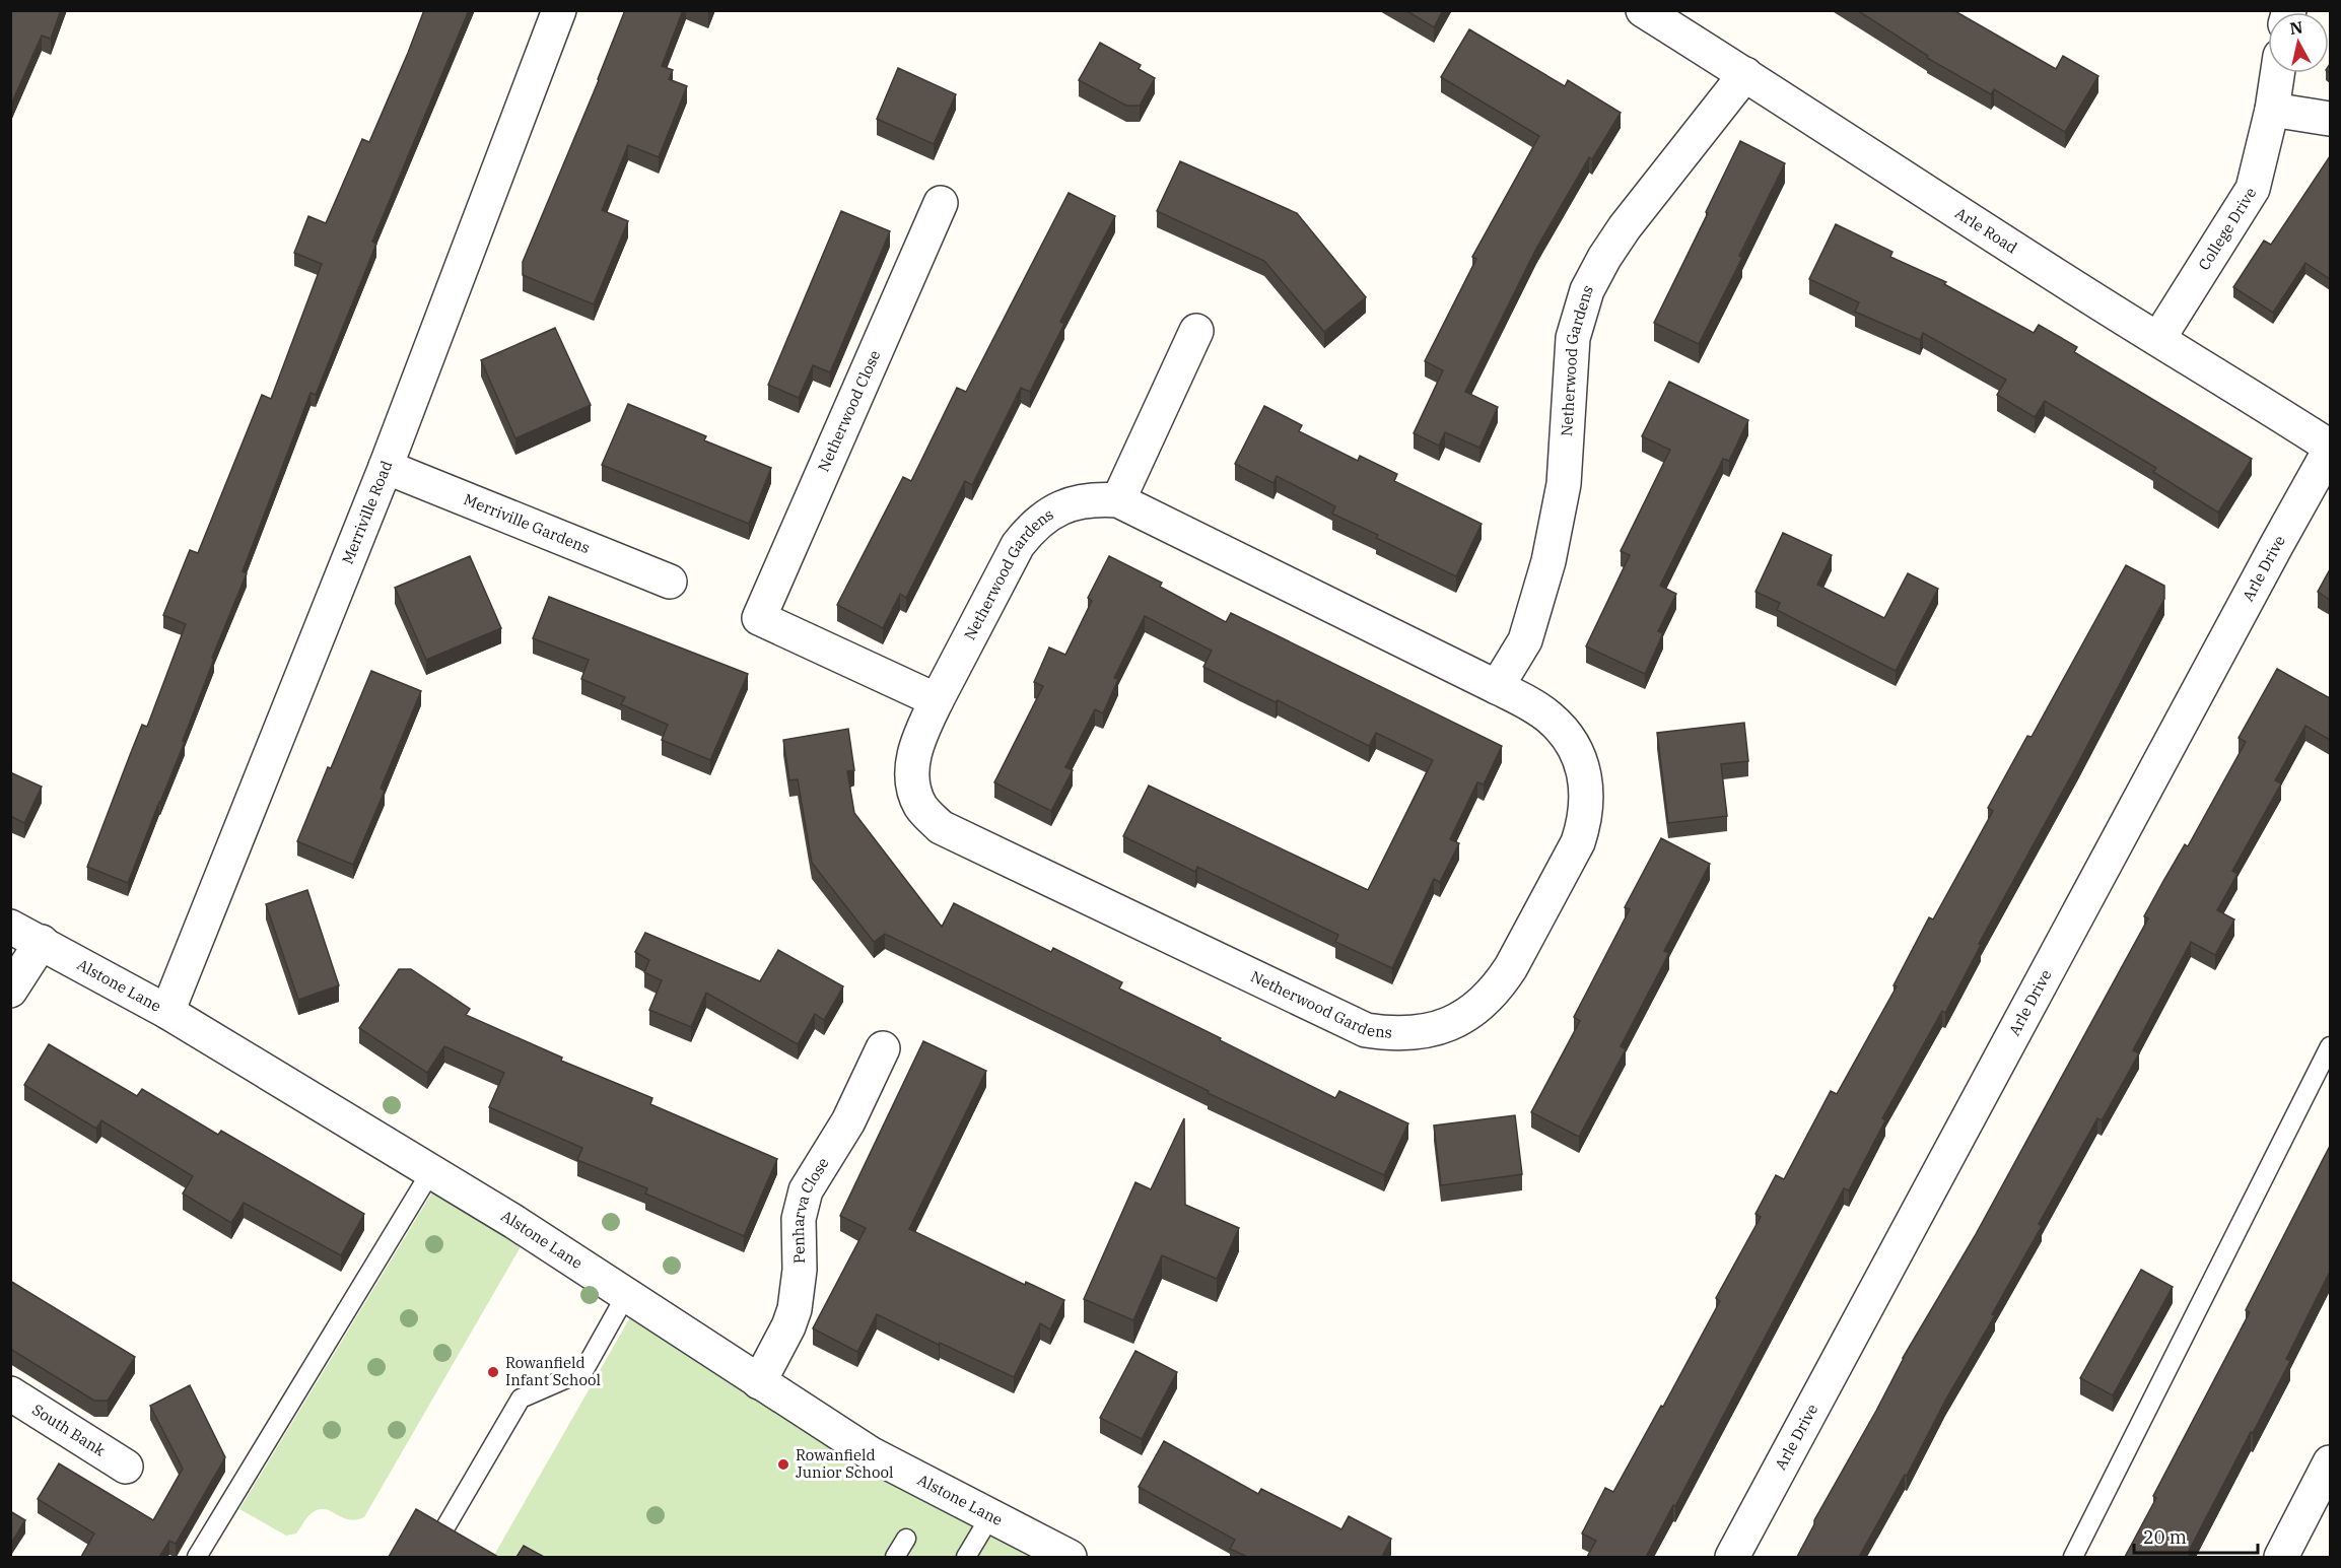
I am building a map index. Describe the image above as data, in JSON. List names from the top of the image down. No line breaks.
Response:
{"streets":{"street":["College Drive","Arle Road","Netherwood Gardens","Netherwood Close","Merriville Road","Merriville Gardens","Arle Drive","Alstone Lane","Penharva Close","South Bank"]},"crossings":[["College Drive","Arle Road"],["Arle Road","Netherwood Gardens"],["Arle Road","Arle Drive"],["Netherwood Gardens","Netherwood Close"],["Merriville Road","Merriville Gardens"],["Merriville Road","Alstone Lane"],["Alstone Lane","Penharva Close"]],"places":["Rowanfield Infant School","Rowanfield Junior School"],"scale_bar":"20 m","north":"top"}
